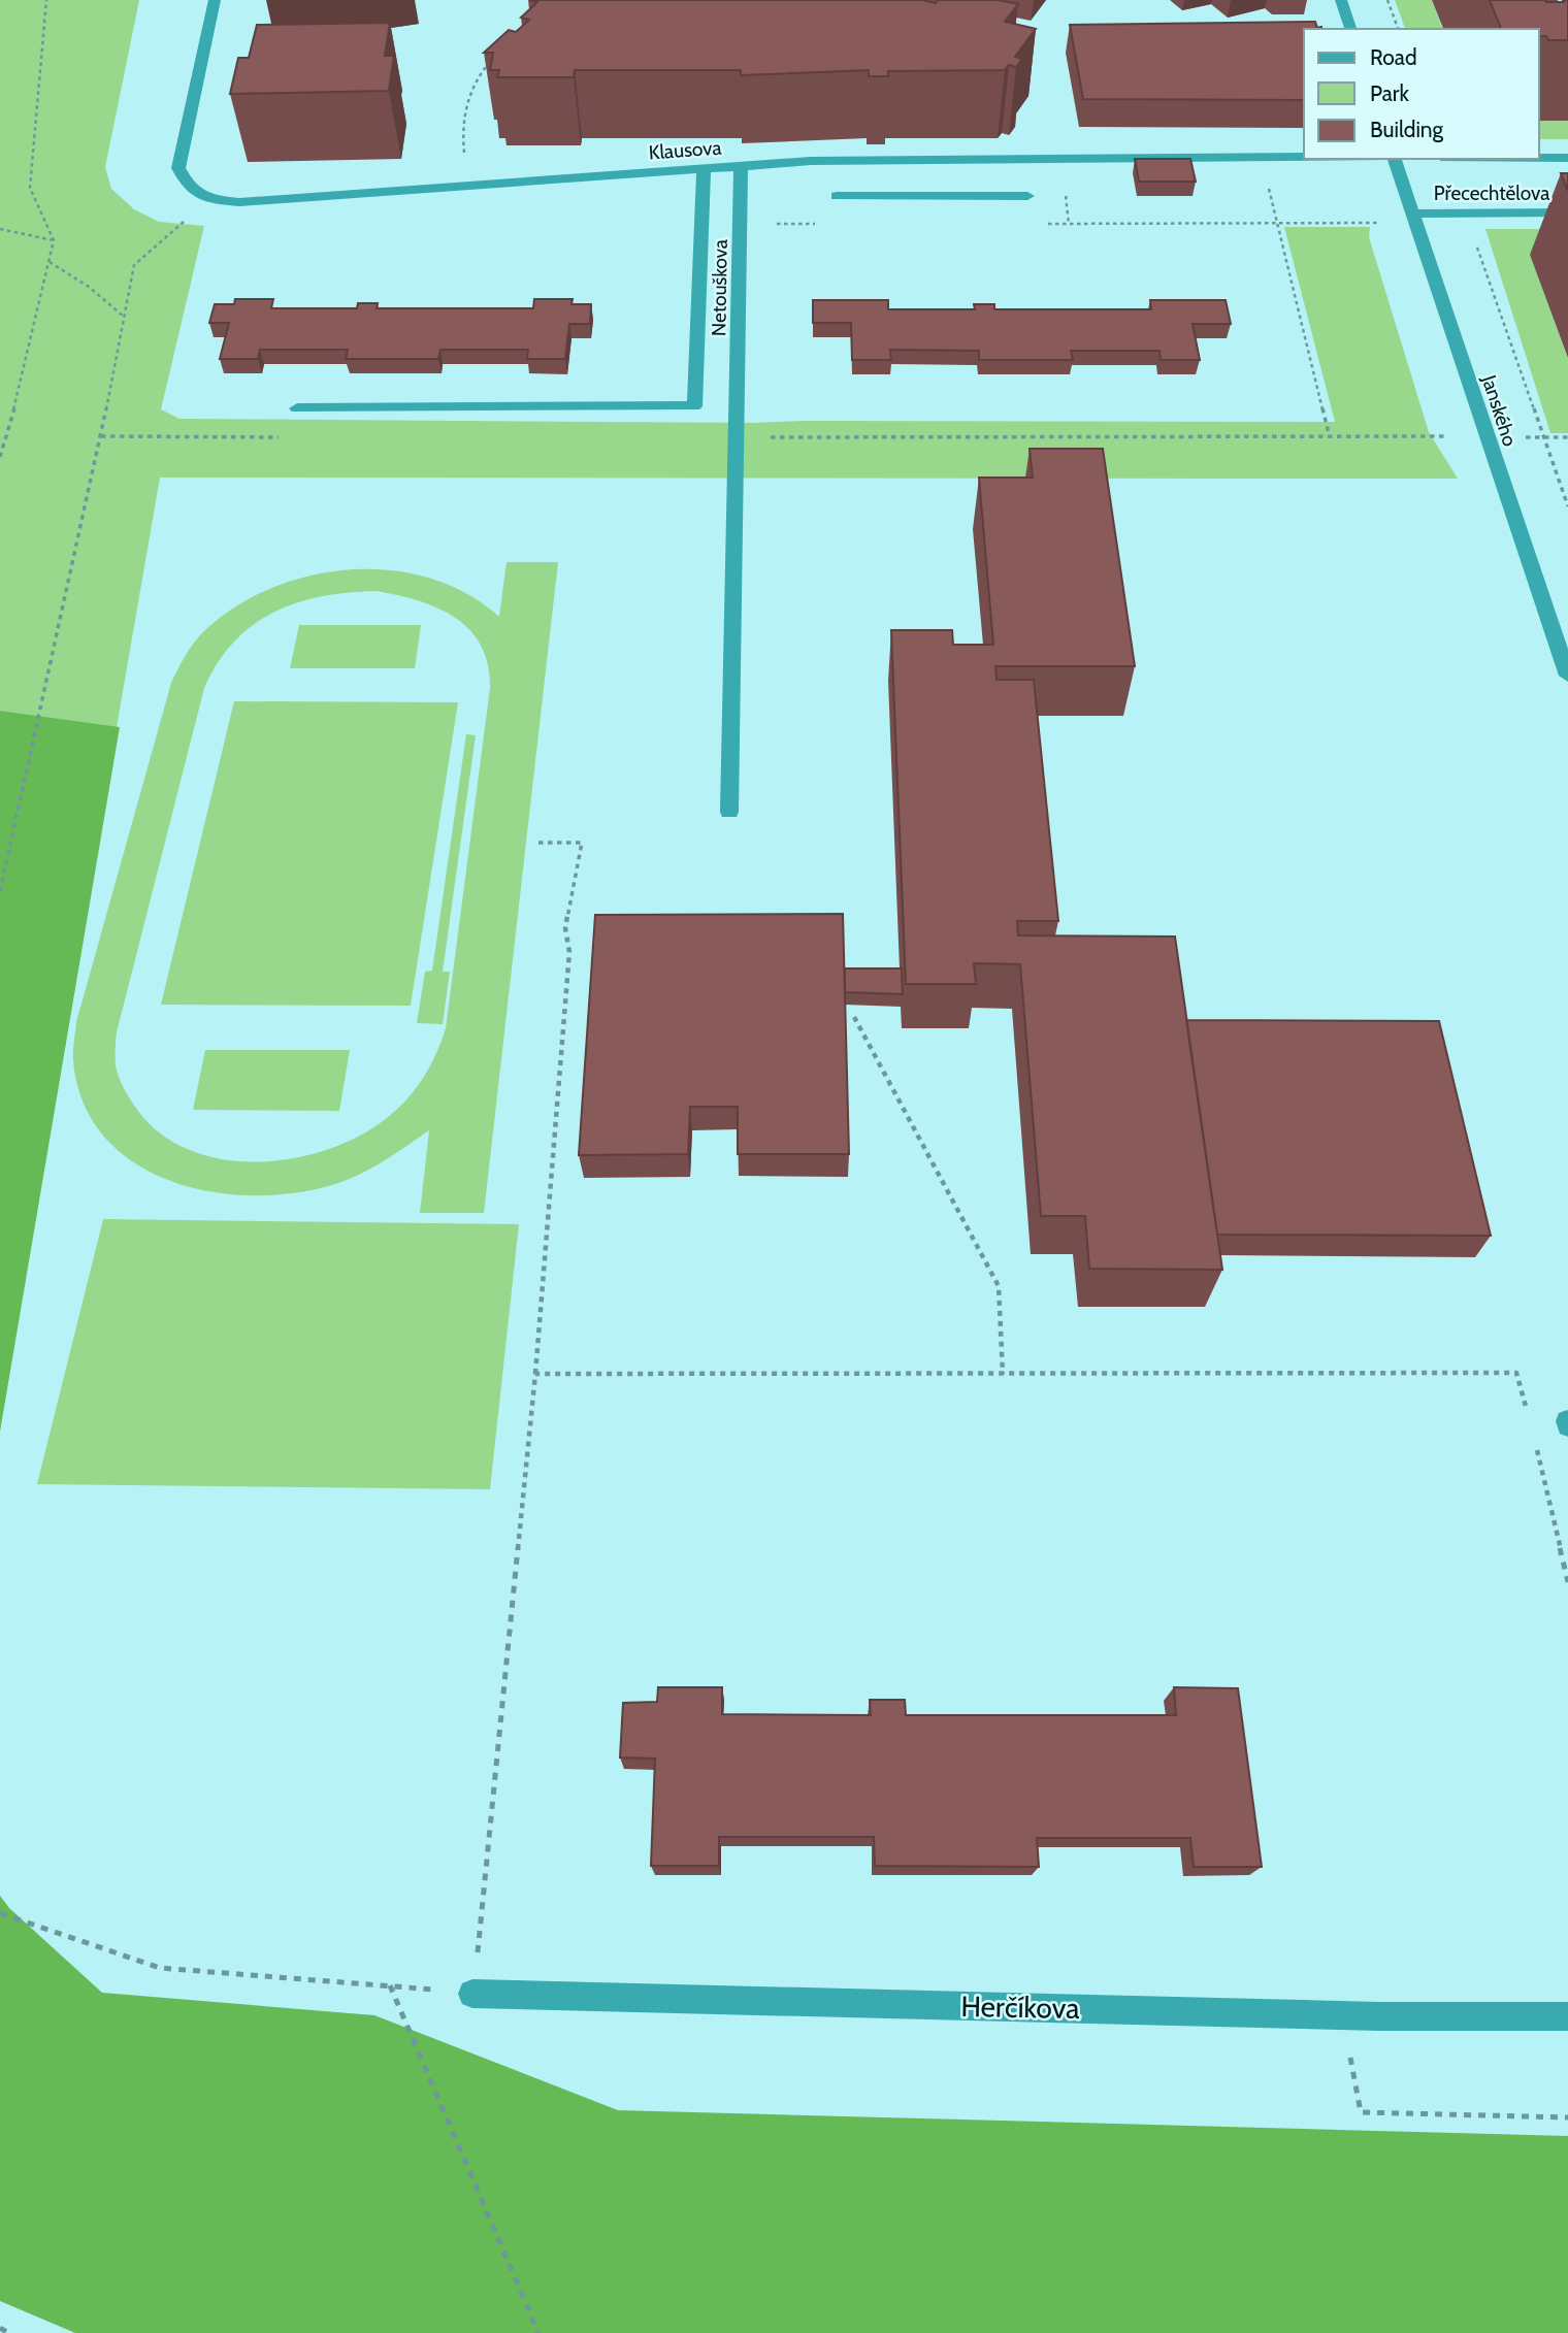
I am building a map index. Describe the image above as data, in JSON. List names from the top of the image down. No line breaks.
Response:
{"streets":{"street":["Klausova","Přecechtělova","Netouškova","Janského","Herčíkova"]},"crossings":[["Klausova","Netouškova"],["Přecechtělova","Janského"]],"legend":["Road","Park","Building"]}
